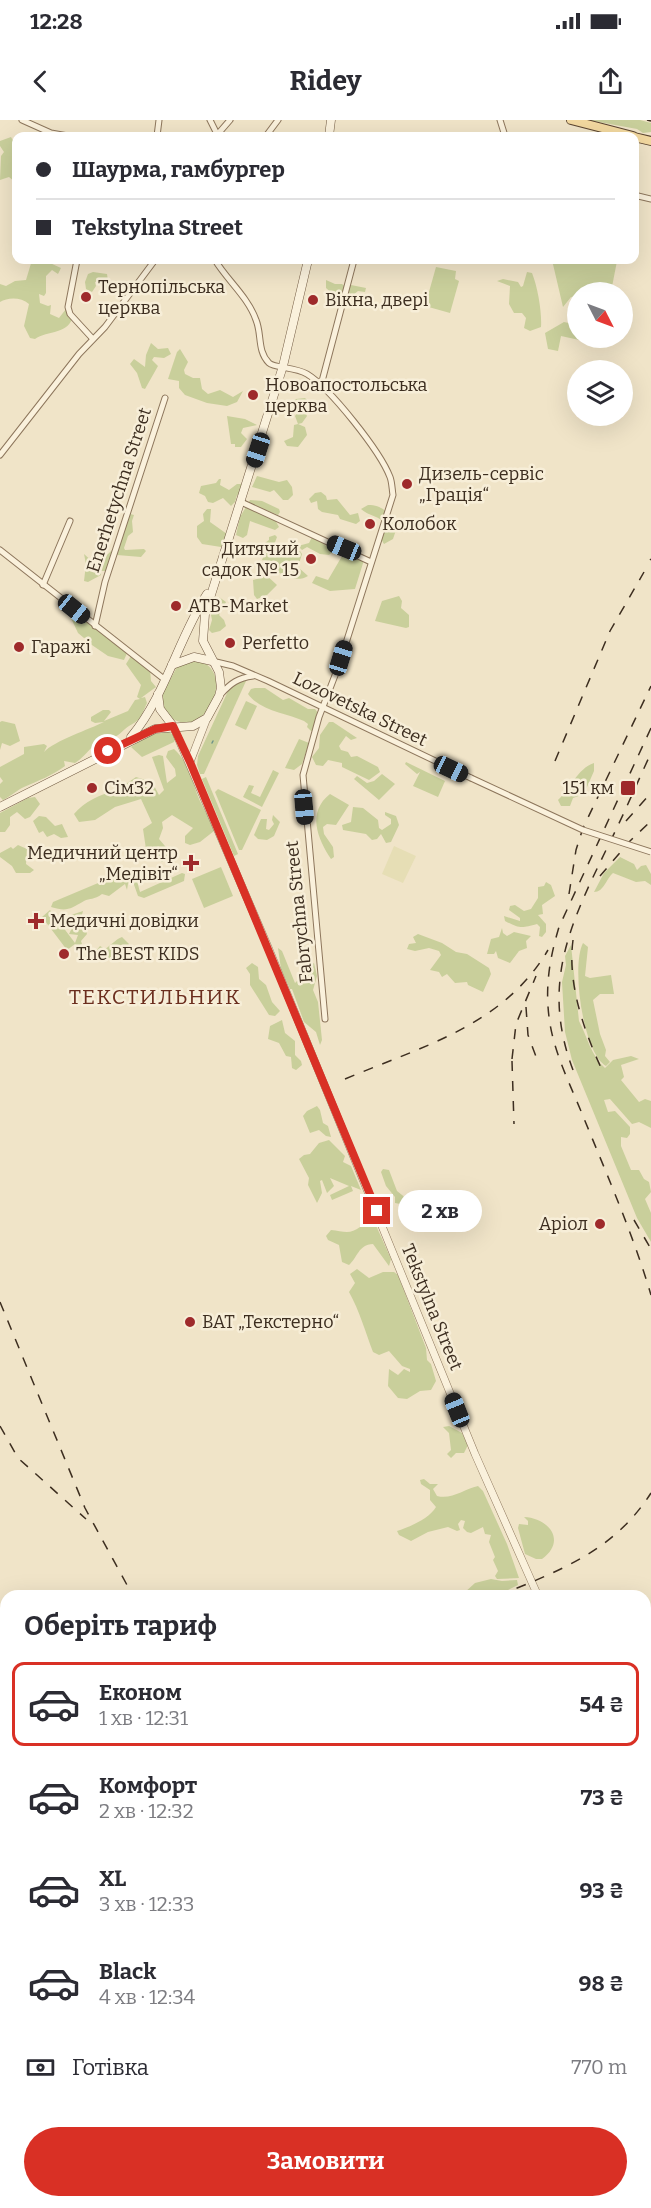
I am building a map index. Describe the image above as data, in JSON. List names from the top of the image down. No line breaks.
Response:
{"streets":{"street":["Enerhetychna Street","Lozovetska Street","Fabrychna Street","Tekstylna Street"]},"crossings":[["Lozovetska Street","Fabrychna Street"],["Lozovetska Street","Tekstylna Street"]],"districts":["ТЕКСТИЛЬНИК"],"places":{"other":["Тернопільська церква","Вікна, двері","Новоапостольська церква","Дизель-сервіс „Грація“","Колобок","Дитячий садок № 15","ATB-Market","Perfetto","Гаражі","Сім32","The BEST KIDS","Аріол","ВАТ „Текстерно“"],"transit":["151 км"],"health":["Медичний центр „Медівіт“","Медичні довідки"]},"north":"bottom right","page":{"status":"12:28","header":"Ridey","banner":["Шаурма, гамбургер","Tekstylna Street"],"bubble":"2 хв","heading":"Оберіть тариф","list":[{"name":"Економ","note":"1 хв · 12:31","value":"54 ₴"},{"name":"Комфорт","note":"2 хв · 12:32","value":"73 ₴"},{"name":"XL","note":"3 хв · 12:33","value":"93 ₴"},{"name":"Black","note":"4 хв · 12:34","value":"98 ₴"}],"pay":["Готівка","770 m"],"buttons":"Замовити"}}
